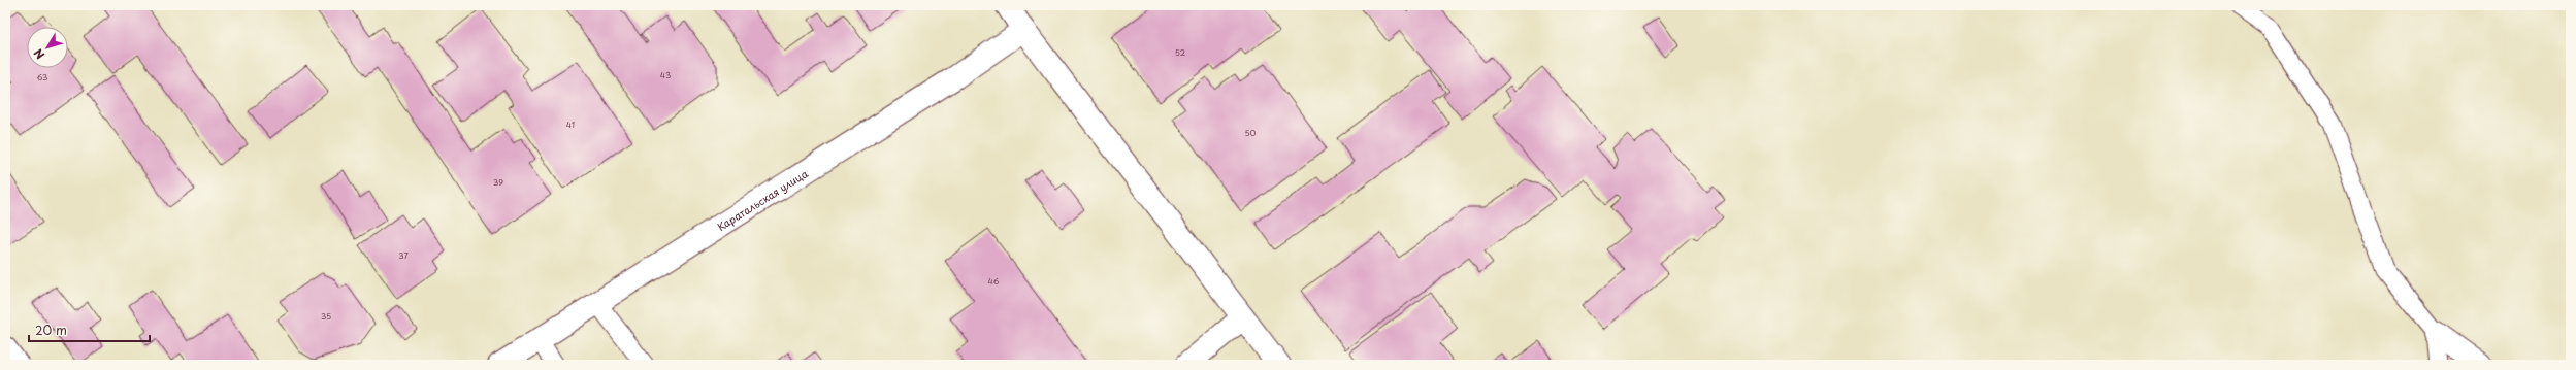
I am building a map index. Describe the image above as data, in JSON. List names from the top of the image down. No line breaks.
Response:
{"streets":{"street":["Каратальская улица"]},"house_numbers":["52","43","63","41","50","39","37","46","35"],"scale_bar":"20 m","north":"bottom left"}
